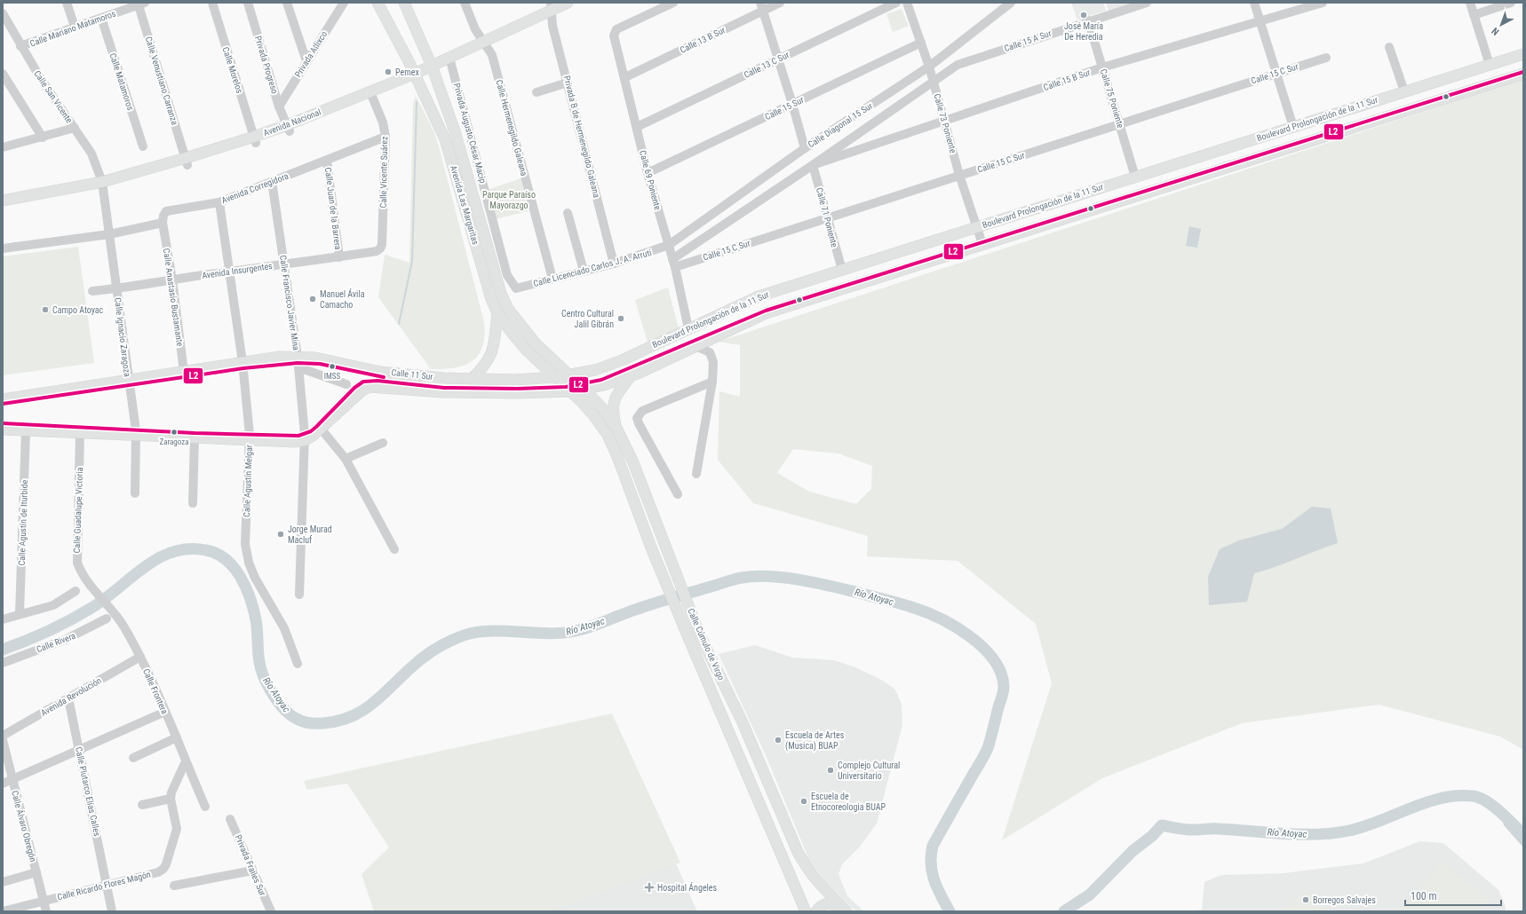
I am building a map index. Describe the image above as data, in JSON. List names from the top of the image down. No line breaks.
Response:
{"streets":{"main road":["Boulevard Prolongación de la 11 Sur","Avenida Nacional","Avenida Las Margaritas","Calle 11 Sur","Calle Cúmulo de Virgo"],"street":["Calle Mariano Matamoros","Calle 13 B Sur","Calle 15 A Sur","Privada Atlixco","Privada Progreso","Calle 13 C Sur","Calle Morelos","Calle 15 C Sur","Calle 15 B Sur","Calle Venustiano Carranza","Calle Matamoros","Calle San Vicente","Calle 75 Poniente","Calle 15 Sur","Calle 73 Poniente","Calle Diagonal 15 Sur","Calle Hermenegildo Galeana","Privada Augusto César Macip","Privada B de Hermenegildo Galeana","Calle Vicente Suárez","Calle 69 Poniente","Avenida Corregidora","Calle Juan de la Barrera","Calle 71 Poniente","Calle Licenciado Carlos J. A. Arruti","Avenida Insurgentes","Calle Anastasio Bustamante","Calle Francisco Javier Mina","Calle Ignacio Zaragoza","Calle Agustín Melgar","Calle Guadalupe Victoria","Calle Agustín de Iturbide","Calle Rivera","Calle Frontera","Avenida Revolución","Calle Plutarco Elías Calles","Calle Álvaro Obregón","Privada Frailes Sur","Calle Ricardo Flores Magón"]},"crossings":[["Calle Mariano Matamoros","Calle Venustiano Carranza"],["Calle Mariano Matamoros","Calle Matamoros"],["Calle Mariano Matamoros","Calle San Vicente"],["Calle 13 B Sur","Calle 69 Poniente"],["Calle 15 A Sur","Calle 75 Poniente"],["Calle 15 A Sur","Calle 73 Poniente"],["Calle 15 A Sur","Calle Diagonal 15 Sur"],["Privada Atlixco","Privada Progreso"],["Privada Progreso","Avenida Nacional"],["Calle 13 C Sur","Calle 69 Poniente"],["Calle Morelos","Avenida Nacional"],["Calle 15 C Sur","Calle 75 Poniente"],["Calle 15 C Sur","Calle 73 Poniente"],["Calle 15 C Sur","Calle Diagonal 15 Sur"],["Calle 15 C Sur","Calle 69 Poniente"],["Calle 15 C Sur","Calle 71 Poniente"],["Calle 15 B Sur","Calle 75 Poniente"],["Calle 15 B Sur","Calle 73 Poniente"],["Calle 15 B Sur","Calle Diagonal 15 Sur"],["Calle 15 B Sur","Calle 71 Poniente"],["Calle Venustiano Carranza","Avenida Nacional"],["Calle San Vicente","Avenida Nacional"],["Calle San Vicente","Calle Ignacio Zaragoza"],["Calle 75 Poniente","Boulevard Prolongación de la 11 Sur"],["Calle 15 Sur","Calle 73 Poniente"],["Calle 15 Sur","Calle 69 Poniente"],["Boulevard Prolongación de la 11 Sur","Calle 73 Poniente"],["Boulevard Prolongación de la 11 Sur","Calle 69 Poniente"],["Boulevard Prolongación de la 11 Sur","Avenida Las Margaritas"],["Boulevard Prolongación de la 11 Sur","Calle 71 Poniente"],["Boulevard Prolongación de la 11 Sur","Calle 11 Sur"],["Boulevard Prolongación de la 11 Sur","Calle Cúmulo de Virgo"],["Avenida Nacional","Calle Hermenegildo Galeana"],["Avenida Nacional","Privada Augusto César Macip"],["Avenida Nacional","Privada B de Hermenegildo Galeana"],["Avenida Nacional","Calle Vicente Suárez"],["Avenida Nacional","Avenida Las Margaritas"],["Avenida Nacional","Calle Ignacio Zaragoza"],["Calle 73 Poniente","Calle Diagonal 15 Sur"],["Calle Diagonal 15 Sur","Calle 69 Poniente"],["Calle Diagonal 15 Sur","Calle 71 Poniente"],["Calle Diagonal 15 Sur","Calle Licenciado Carlos J. A. Arruti"],["Calle Hermenegildo Galeana","Calle Licenciado Carlos J. A. Arruti"],["Privada Augusto César Macip","Calle Licenciado Carlos J. A. Arruti"],["Privada B de Hermenegildo Galeana","Calle Licenciado Carlos J. A. Arruti"],["Calle Vicente Suárez","Avenida Corregidora"],["Calle Vicente Suárez","Avenida Insurgentes"],["Calle 69 Poniente","Calle Licenciado Carlos J. A. Arruti"],["Avenida Corregidora","Calle Juan de la Barrera"],["Avenida Corregidora","Calle Anastasio Bustamante"],["Avenida Corregidora","Calle Francisco Javier Mina"],["Avenida Corregidora","Calle Agustín Melgar"],["Avenida Las Margaritas","Calle 11 Sur"],["Avenida Las Margaritas","Calle Cúmulo de Virgo"],["Calle Juan de la Barrera","Avenida Insurgentes"],["Avenida Insurgentes","Calle Anastasio Bustamante"],["Avenida Insurgentes","Calle Francisco Javier Mina"],["Avenida Insurgentes","Calle Ignacio Zaragoza"],["Avenida Insurgentes","Calle Agustín Melgar"],["Calle Anastasio Bustamante","Calle 11 Sur"],["Calle Francisco Javier Mina","Calle 11 Sur"],["Calle Ignacio Zaragoza","Calle 11 Sur"],["Calle 11 Sur","Calle Agustín Melgar"],["Calle 11 Sur","Calle Guadalupe Victoria"],["Calle 11 Sur","Calle Agustín de Iturbide"],["Calle 11 Sur","Calle Cúmulo de Virgo"],["Calle Guadalupe Victoria","Calle Frontera"],["Calle Frontera","Avenida Revolución"],["Avenida Revolución","Calle Plutarco Elías Calles"],["Calle Plutarco Elías Calles","Calle Ricardo Flores Magón"],["Calle Álvaro Obregón","Calle Ricardo Flores Magón"]],"water":["Río Atoyac"],"parks":["Parque Paraíso Mayorazgo"],"places":{"other":["José María De Heredia","Pemex","Manuel Ávila Camacho","Campo Atoyac","Centro Cultural Jalil Gibrán","IMSS","Zaragoza","Jorge Murad Macluf","Escuela de Artes (Musica) BUAP","Complejo Cultural Universitario","Escuela de Etnocoreologia BUAP","Borregos Salvajes"],"health":["Hospital Ángeles"]},"lines":["transit line L2"],"scale_bar":"100 m","north":"bottom left"}
